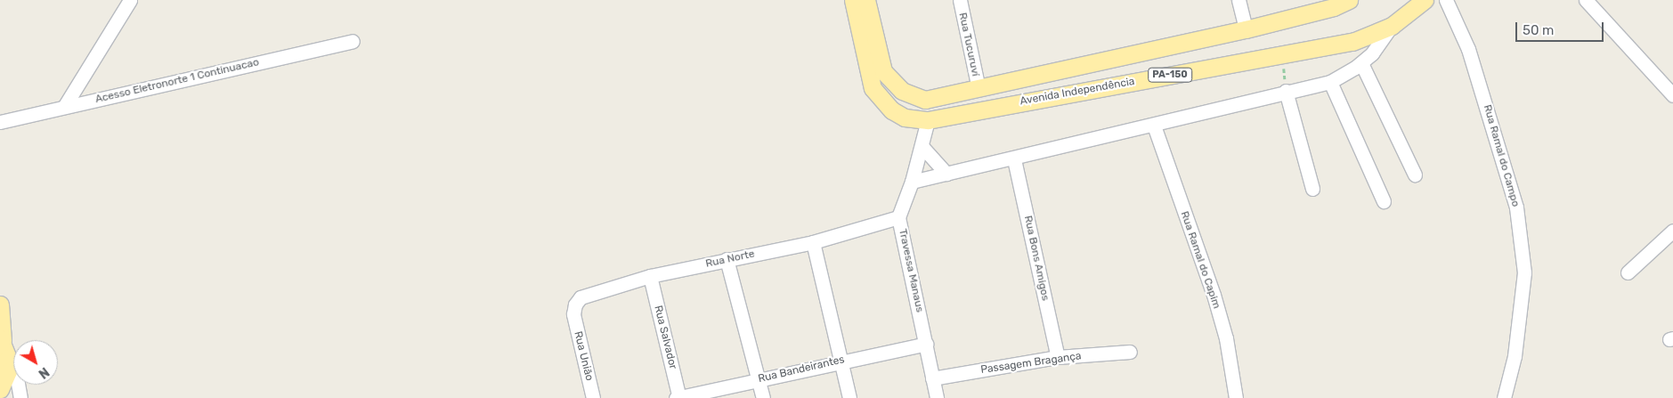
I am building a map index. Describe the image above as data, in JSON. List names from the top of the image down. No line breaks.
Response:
{"streets":{"main road":["PA-150","Avenida Independência"],"street":["Rua Tucuruví","Acesso Eletronorte 1 Continuacao","Rua Ramal do Campo","Rua Bons Amigos","Rua Norte","Rua Ramal do Capim","Travessa Manaus","Rua Salvador","Rua União","Passagem Bragança","Rua Bandeirantes"]},"crossings":[["Rua Tucuruví","Avenida Independência"],["Avenida Independência","Travessa Manaus"],["Rua Bons Amigos","Passagem Bragança"],["Rua Norte","Travessa Manaus"],["Rua Norte","Rua Salvador"],["Rua Norte","Rua União"],["Travessa Manaus","Passagem Bragança"],["Travessa Manaus","Rua Bandeirantes"],["Rua Salvador","Rua Bandeirantes"]],"scale_bar":"50 m","north":"bottom right"}
